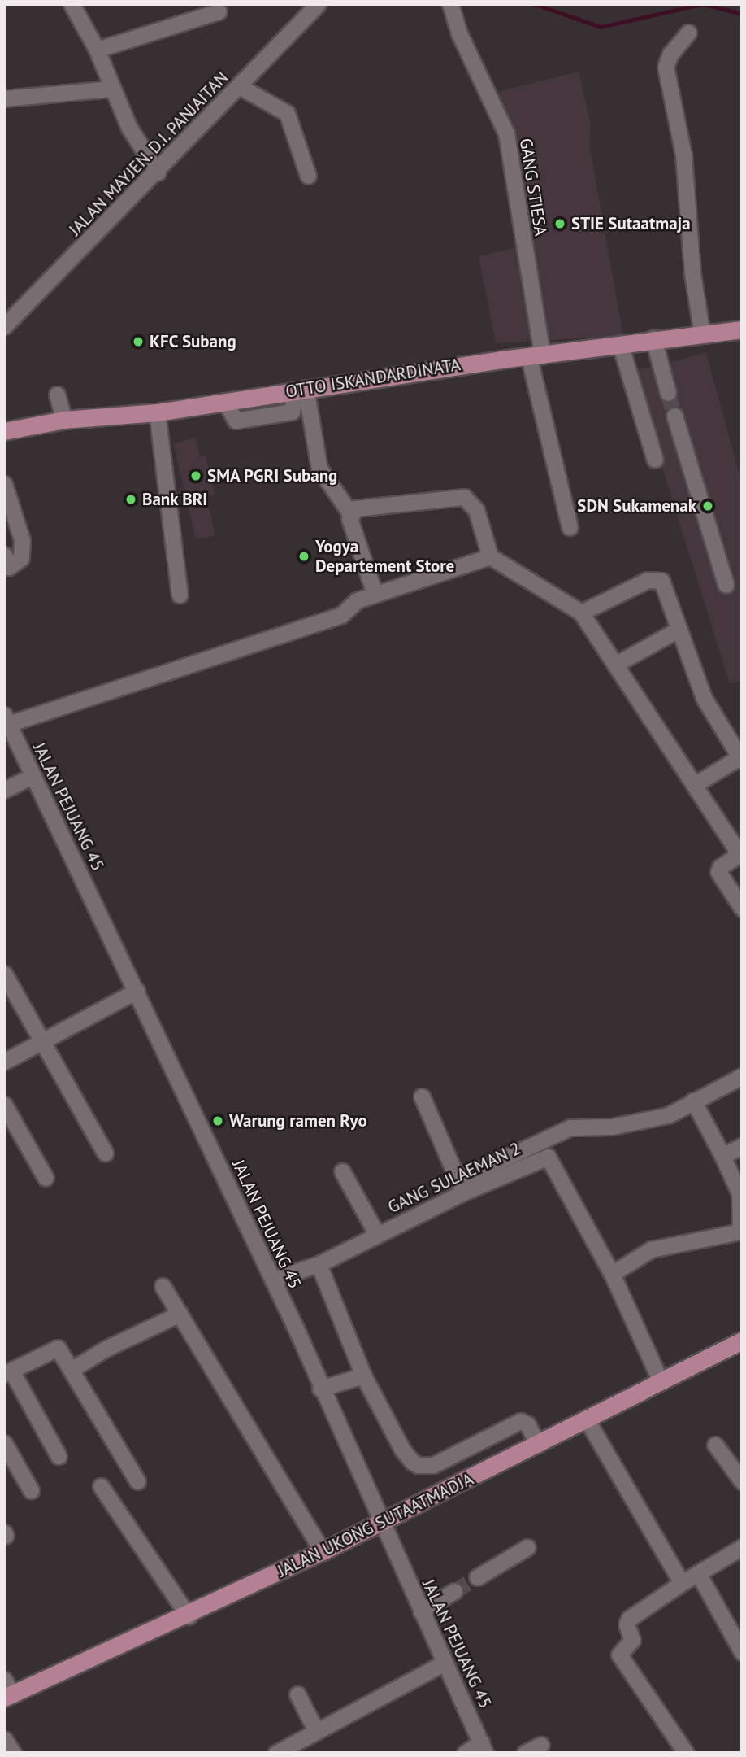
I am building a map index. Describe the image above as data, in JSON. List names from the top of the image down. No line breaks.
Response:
{"streets":{"main road":["OTTO ISKANDARDINATA","JALAN UKONG SUTAATMADJA"],"street":["JALAN MAYJEN. D.I. PANJAITAN","GANG STIESA","JALAN PEJUANG 45","GANG SULAEMAN 2"]},"crossings":[["GANG STIESA","OTTO ISKANDARDINATA"],["JALAN PEJUANG 45","GANG SULAEMAN 2"],["JALAN PEJUANG 45","JALAN UKONG SUTAATMADJA"],["GANG SULAEMAN 2","JALAN UKONG SUTAATMADJA"]],"places":["STIE Sutaatmaja","KFC Subang","SMA PGRI Subang","Bank BRI","SDN Sukamenak","Yogya Departement Store","Warung ramen Ryo"]}
